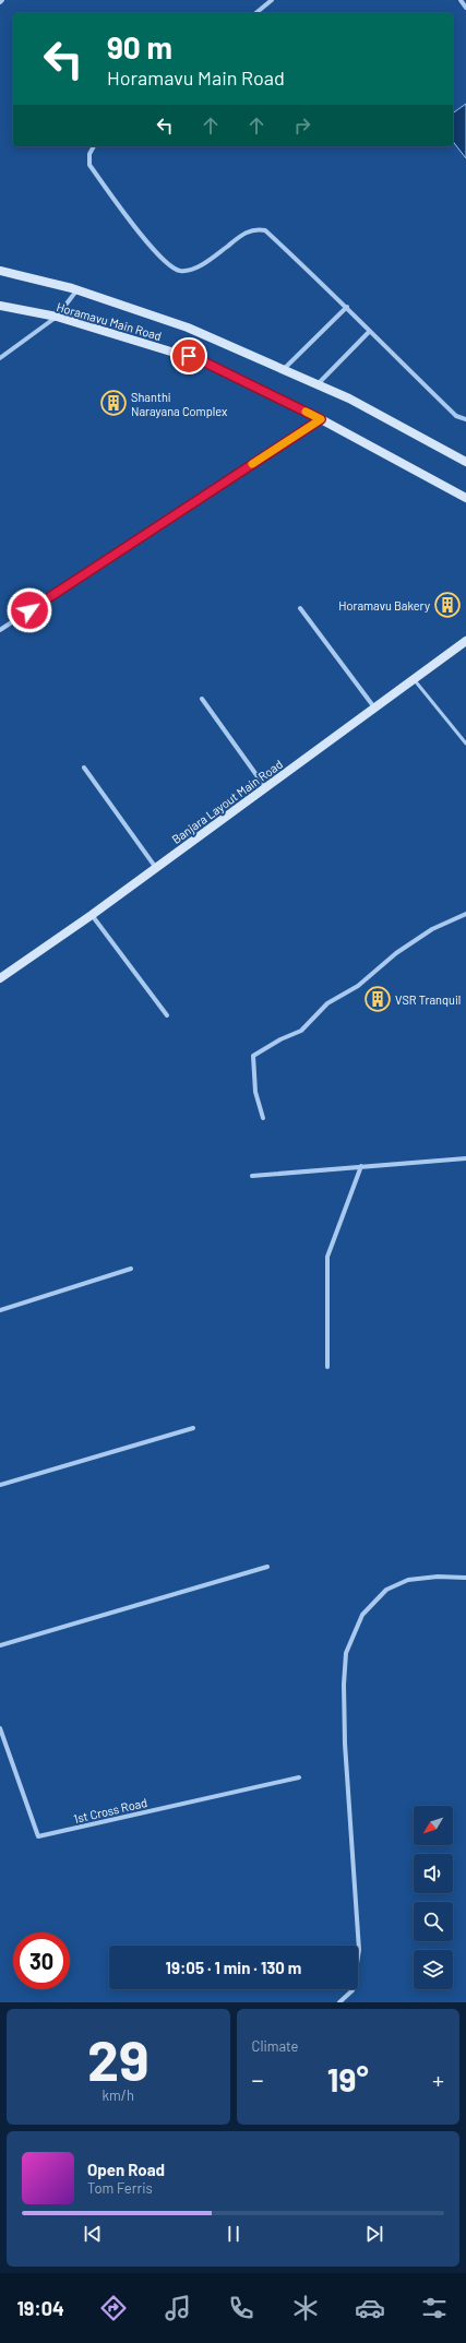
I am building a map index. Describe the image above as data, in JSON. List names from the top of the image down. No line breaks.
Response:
{"streets":{"main road":["Horamavu Main Road","Banjara Layout Main Road"],"street":["1st Cross Road"]},"places":{"building":["Shanthi Narayana Complex","Horamavu Bakery","VSR Tranquil"]},"north":"bottom left","page":{"turn":["90 m","Horamavu Main Road"],"limit":"30","trip":"19:05 · 1 min · 130 m","tile":[["29","km/h"],"Climate"],"heat":["−","19°","+"],"song":["Open Road","Tom Ferris"],"tabs":"19:04"}}
